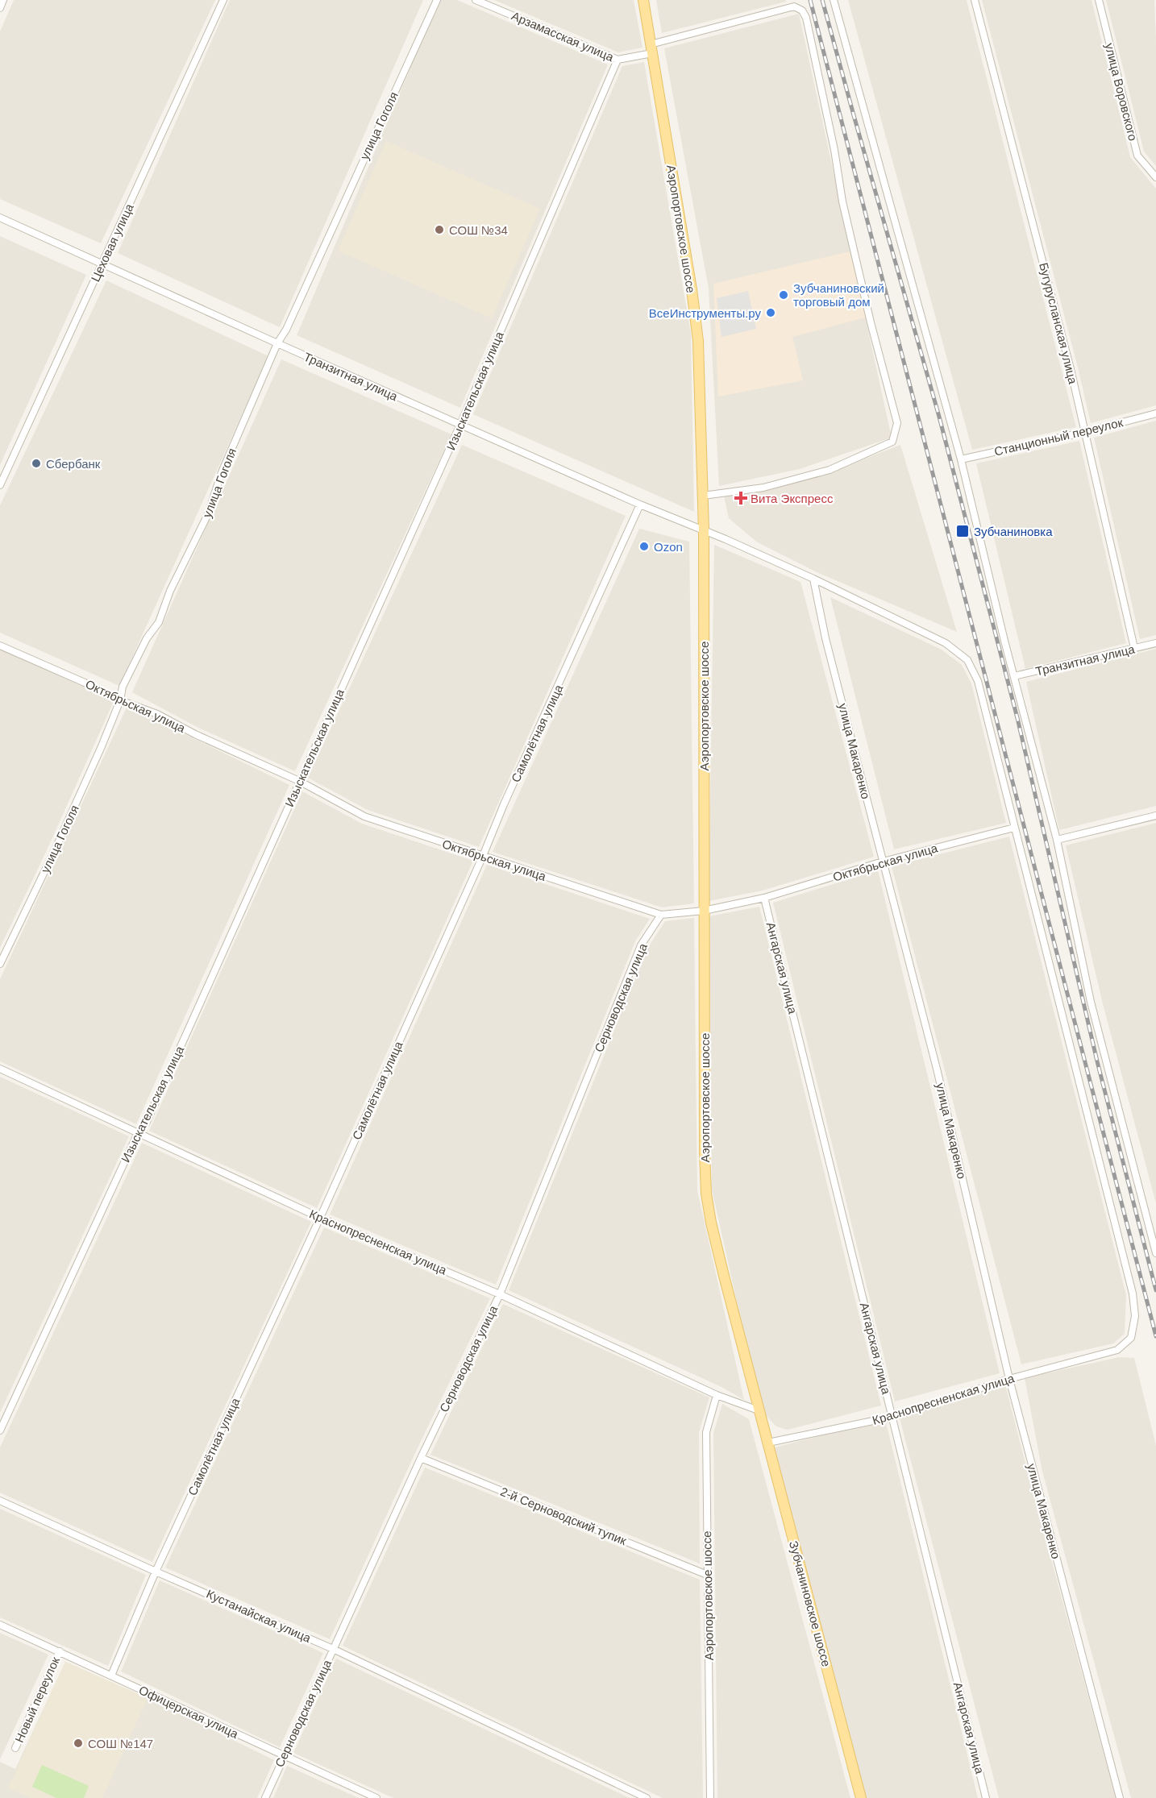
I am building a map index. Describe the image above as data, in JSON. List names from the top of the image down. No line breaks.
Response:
{"streets":{"main road":["Аэропортовское шоссе","Зубчаниновское шоссе"],"street":["Арзамасская улица","улица Воровского","улица Гоголя","Цеховая улица","Бугурусланская улица","Транзитная улица","Изыскательская улица","Станционный переулок","Октябрьская улица","Самолётная улица","улица Макаренко","Ангарская улица","Серноводская улица","Краснопресненская улица","2-й Серноводский тупик","Кустанайская улица","Новый переулок","Офицерская улица"]},"crossings":[["Арзамасская улица","Аэропортовское шоссе"],["Арзамасская улица","Изыскательская улица"],["улица Гоголя","Транзитная улица"],["улица Гоголя","Октябрьская улица"],["Аэропортовское шоссе","Транзитная улица"],["Аэропортовское шоссе","Октябрьская улица"],["Аэропортовское шоссе","Краснопресненская улица"],["Аэропортовское шоссе","2-й Серноводский тупик"],["Аэропортовское шоссе","Зубчаниновское шоссе"],["Цеховая улица","Транзитная улица"],["Бугурусланская улица","Транзитная улица"],["Бугурусланская улица","Станционный переулок"],["Транзитная улица","Изыскательская улица"],["Транзитная улица","Самолётная улица"],["Изыскательская улица","Октябрьская улица"],["Изыскательская улица","Краснопресненская улица"],["Октябрьская улица","Самолётная улица"],["Октябрьская улица","улица Макаренко"],["Октябрьская улица","Ангарская улица"],["Октябрьская улица","Серноводская улица"],["Октябрьская улица","Краснопресненская улица"],["Самолётная улица","Краснопресненская улица"],["Самолётная улица","Кустанайская улица"],["Самолётная улица","Офицерская улица"],["улица Макаренко","Краснопресненская улица"],["Ангарская улица","Краснопресненская улица"],["Серноводская улица","Краснопресненская улица"],["Серноводская улица","2-й Серноводский тупик"],["Серноводская улица","Кустанайская улица"],["Серноводская улица","Офицерская улица"],["Краснопресненская улица","Зубчаниновское шоссе"],["Новый переулок","Офицерская улица"]],"places":{"other":["СОШ №34","Зубчаниновский торговый дом","ВсеИнструменты.ру","Сбербанк","Ozon","СОШ №147"],"health":["Вита Экспресс"],"transit":["Зубчаниновка"]}}
